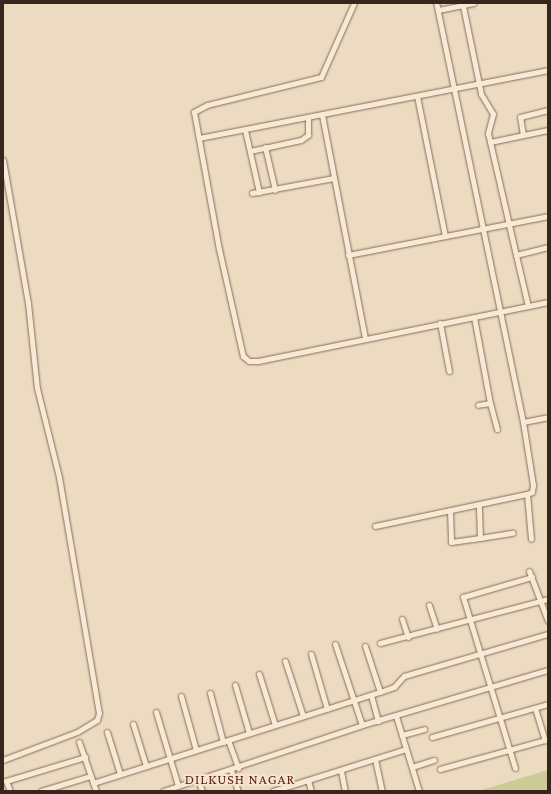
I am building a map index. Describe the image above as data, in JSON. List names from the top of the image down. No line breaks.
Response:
{"districts":["DILKUSH NAGAR"]}
